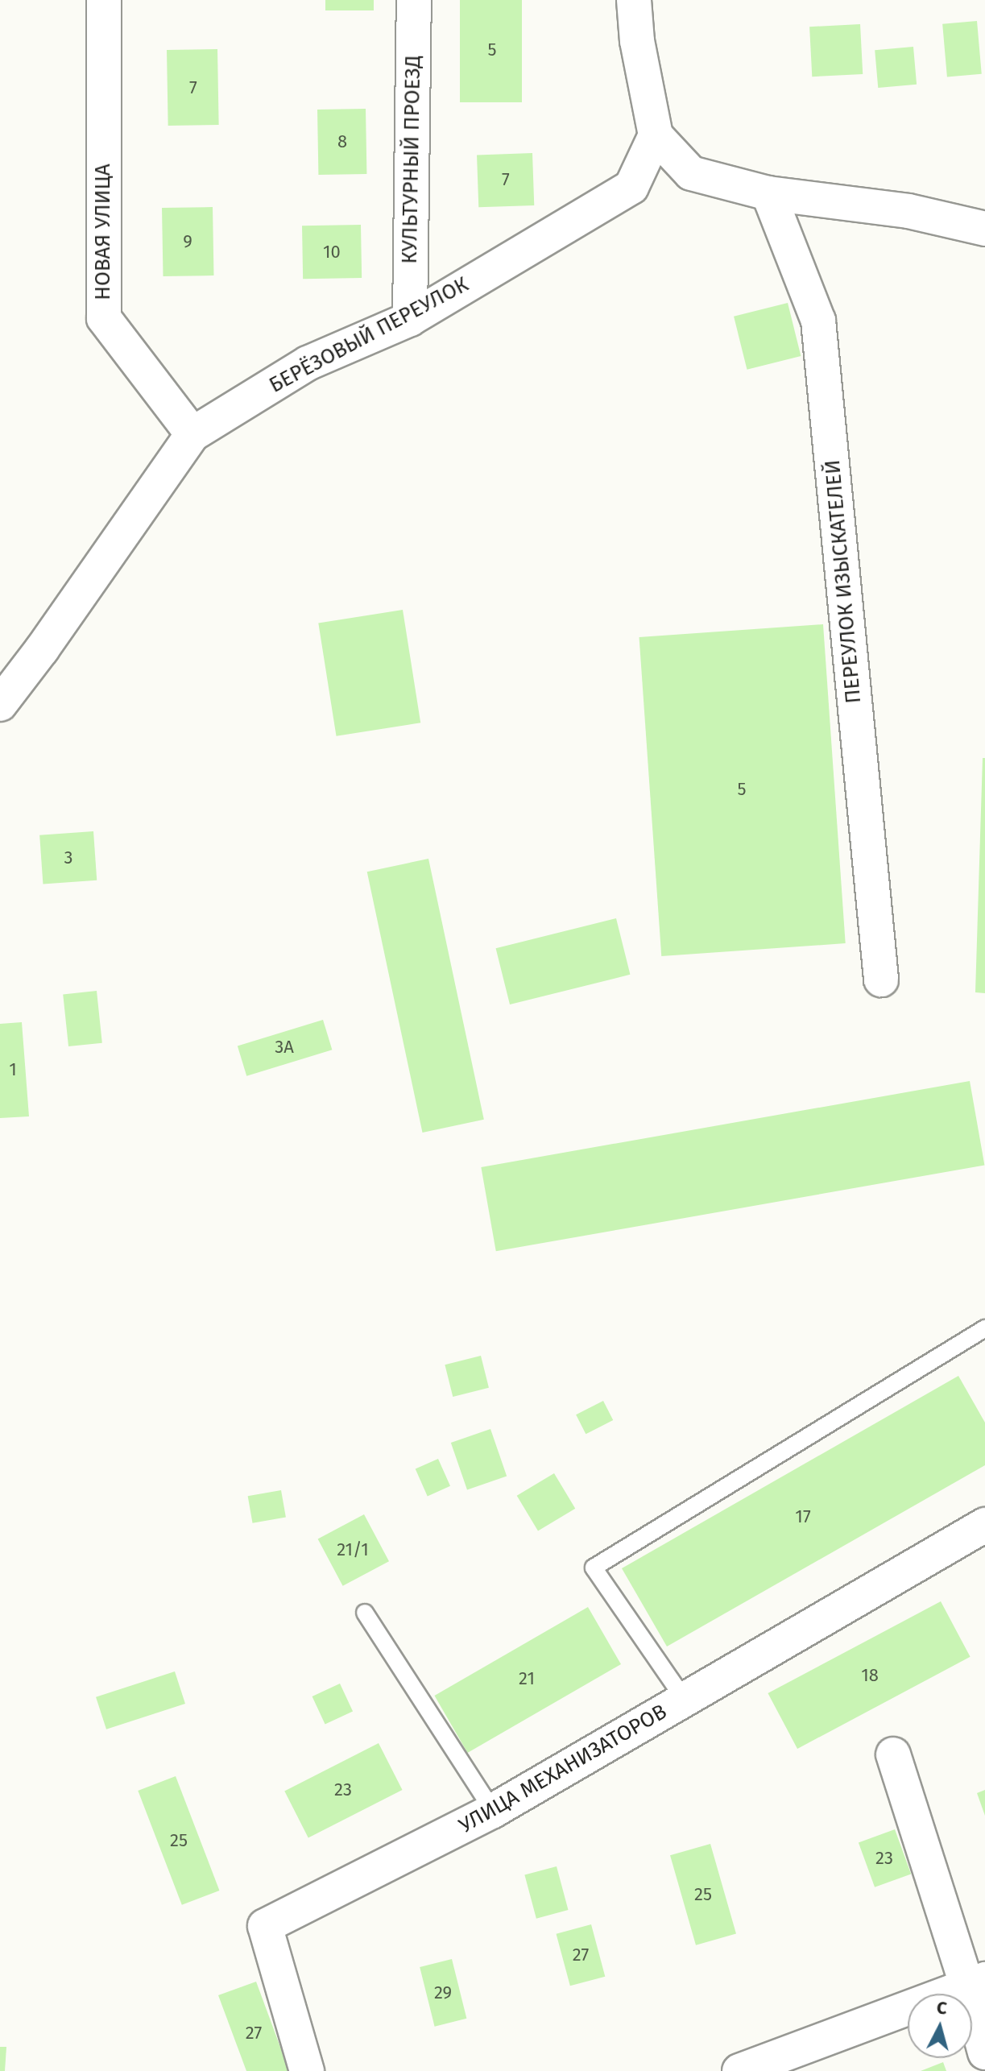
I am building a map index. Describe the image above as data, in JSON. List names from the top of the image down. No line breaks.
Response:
{"streets":{"street":["КУЛЬТУРНЫЙ ПРОЕЗД","НОВАЯ УЛИЦА","БЕРЁЗОВЫЙ ПЕРЕУЛОК","ПЕРЕУЛОК ИЗЫСКАТЕЛЕЙ","УЛИЦА МЕХАНИЗАТОРОВ"]},"crossings":[["КУЛЬТУРНЫЙ ПРОЕЗД","БЕРЁЗОВЫЙ ПЕРЕУЛОК"],["НОВАЯ УЛИЦА","БЕРЁЗОВЫЙ ПЕРЕУЛОК"]],"house_numbers":["5","7","8","7","9","10","5","3","3А","1","17","21/1","18","21","23","25","23","25","27","29","27"],"north":"top"}
